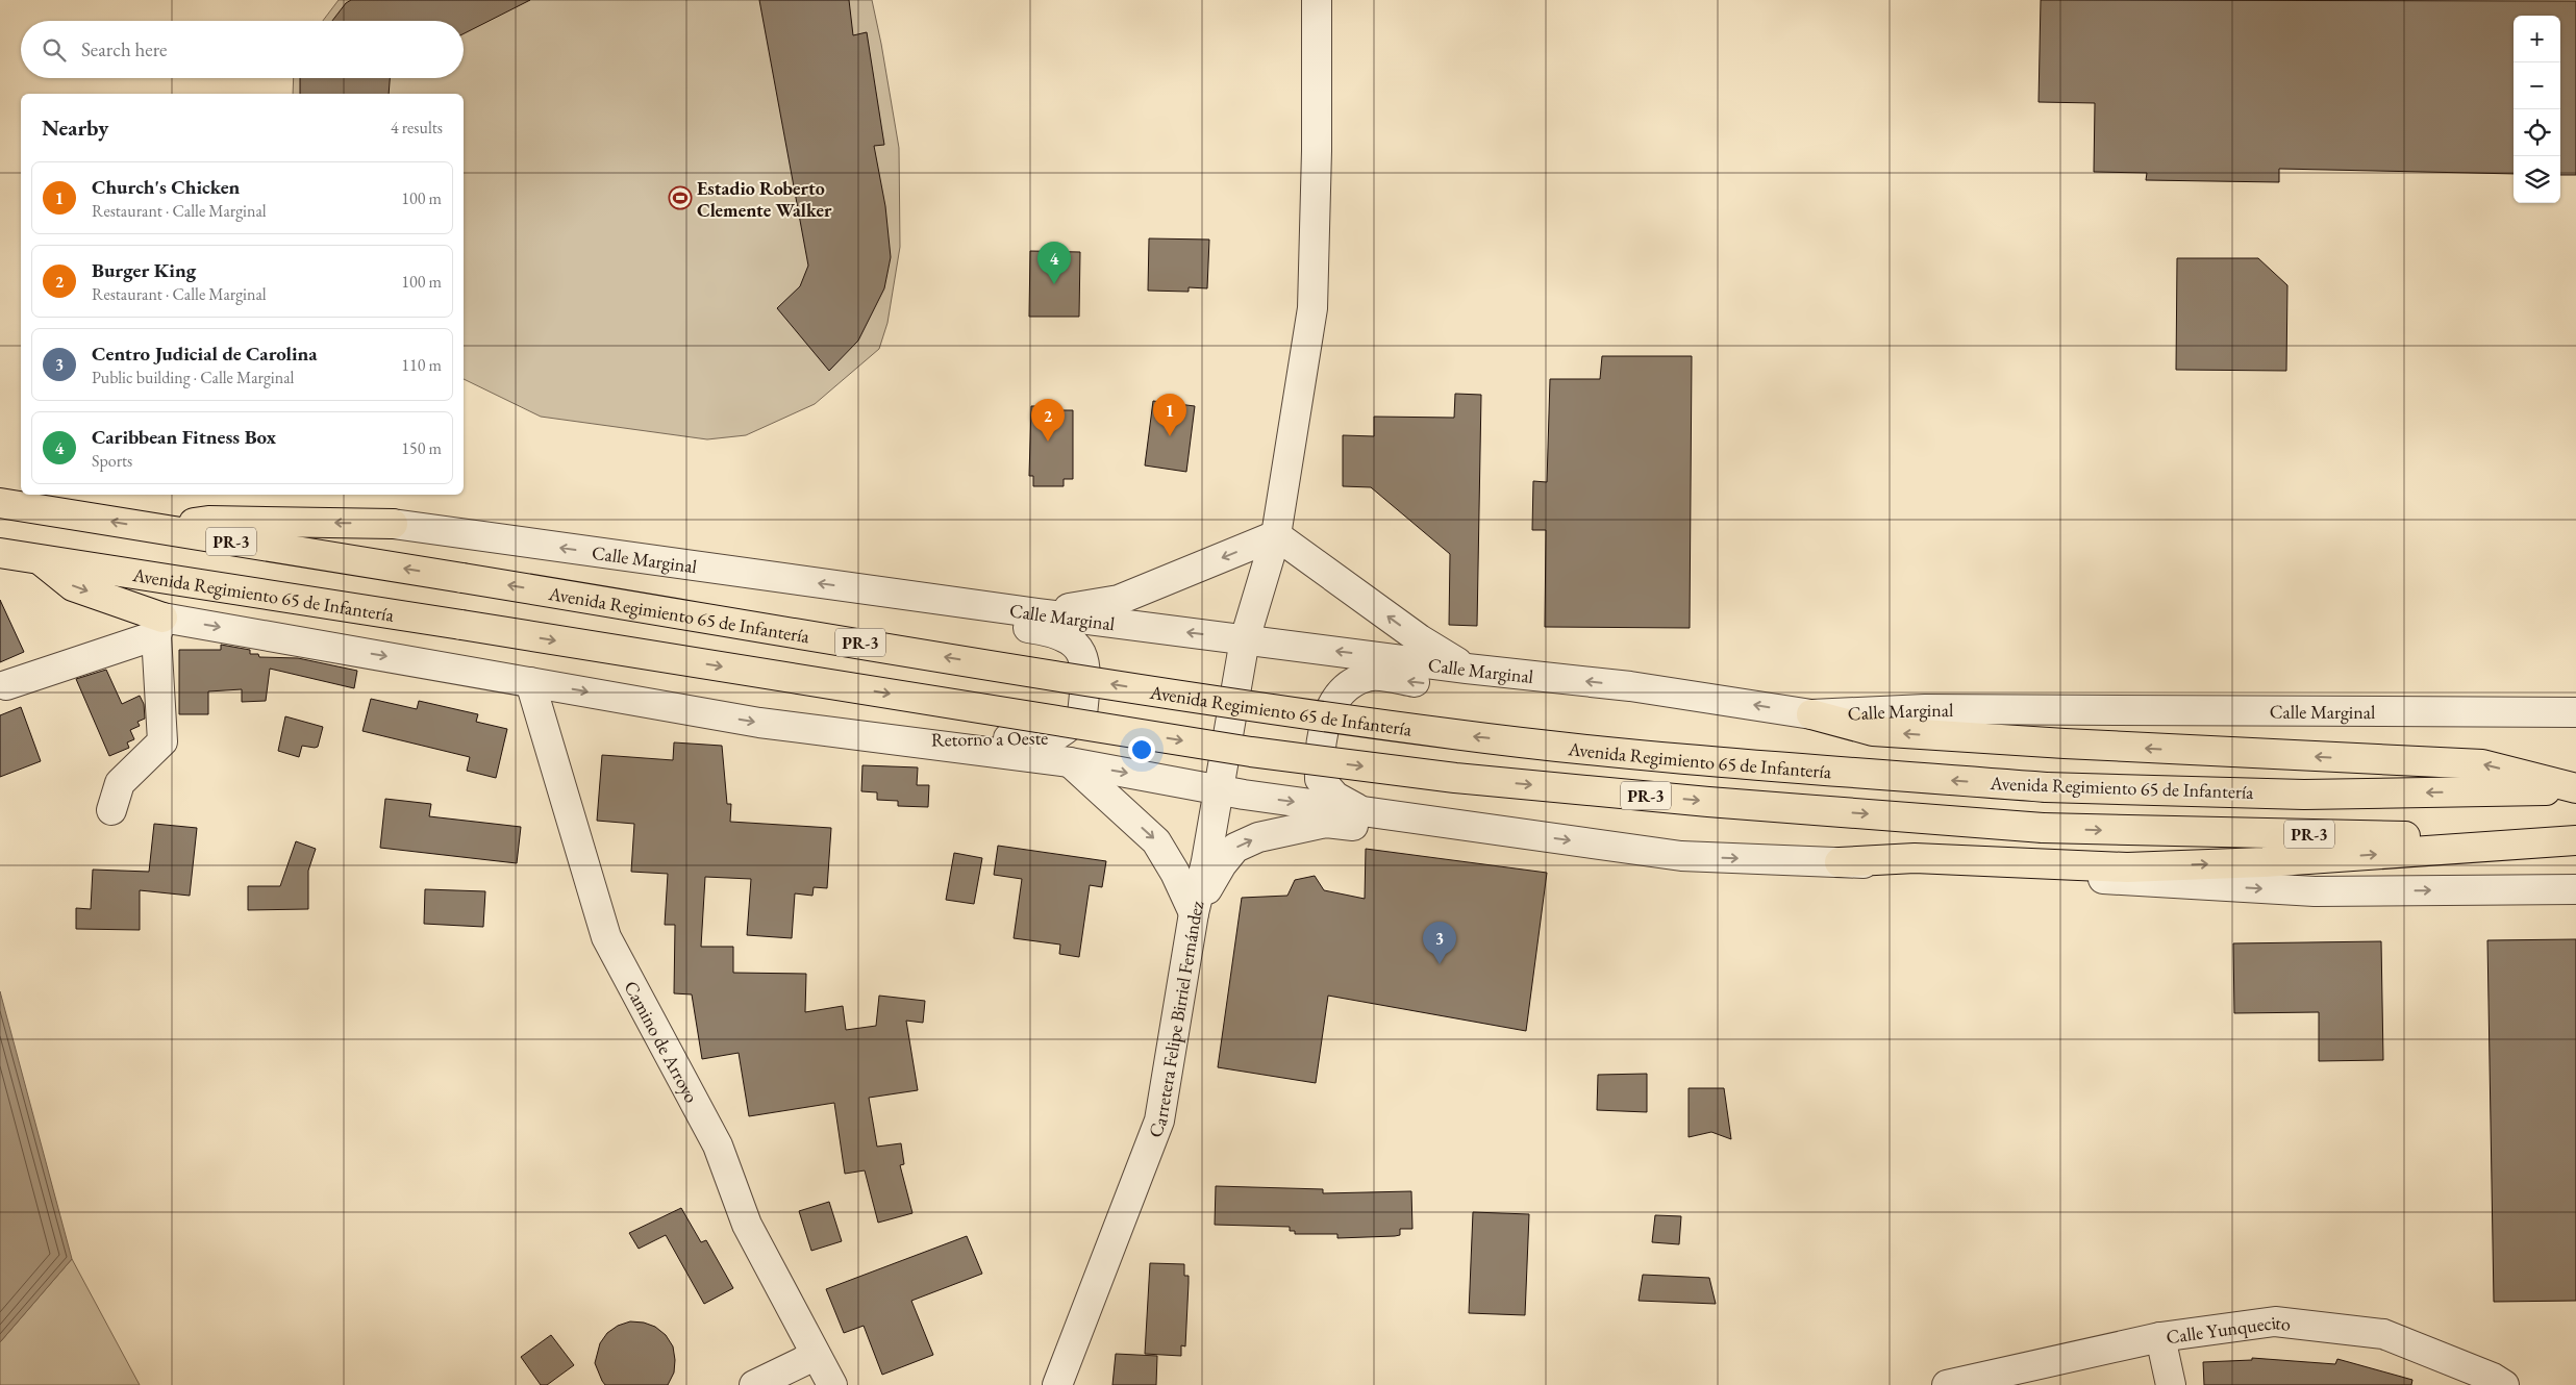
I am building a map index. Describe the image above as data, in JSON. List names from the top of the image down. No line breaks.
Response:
{"streets":{"main road":["PR-3","Avenida Regimiento 65 de Infantería"],"street":["Calle Marginal","Retorno a Oeste","Carretera Felipe Birriel Fernández","Camino de Arroyo","Calle Yunquecito"]},"crossings":[["Calle Marginal","Retorno a Oeste"],["Calle Marginal","Carretera Felipe Birriel Fernández"]],"places":{"sports":["Estadio Roberto Clemente Walker"]},"page":{"map_buttons":["+","−"],"search":"Search here","heading":["Nearby","4 results"],"list":[{"mark":"1","name":"Church's Chicken","note":"Restaurant · Calle Marginal","value":"100 m"},{"mark":"2","name":"Burger King","note":"Restaurant · Calle Marginal","value":"100 m"},{"mark":"3","name":"Centro Judicial de Carolina","note":"Public building · Calle Marginal","value":"110 m"},{"mark":"4","name":"Caribbean Fitness Box","note":"Sports","value":"150 m"}],"pins":["4","1","2","3"]}}
